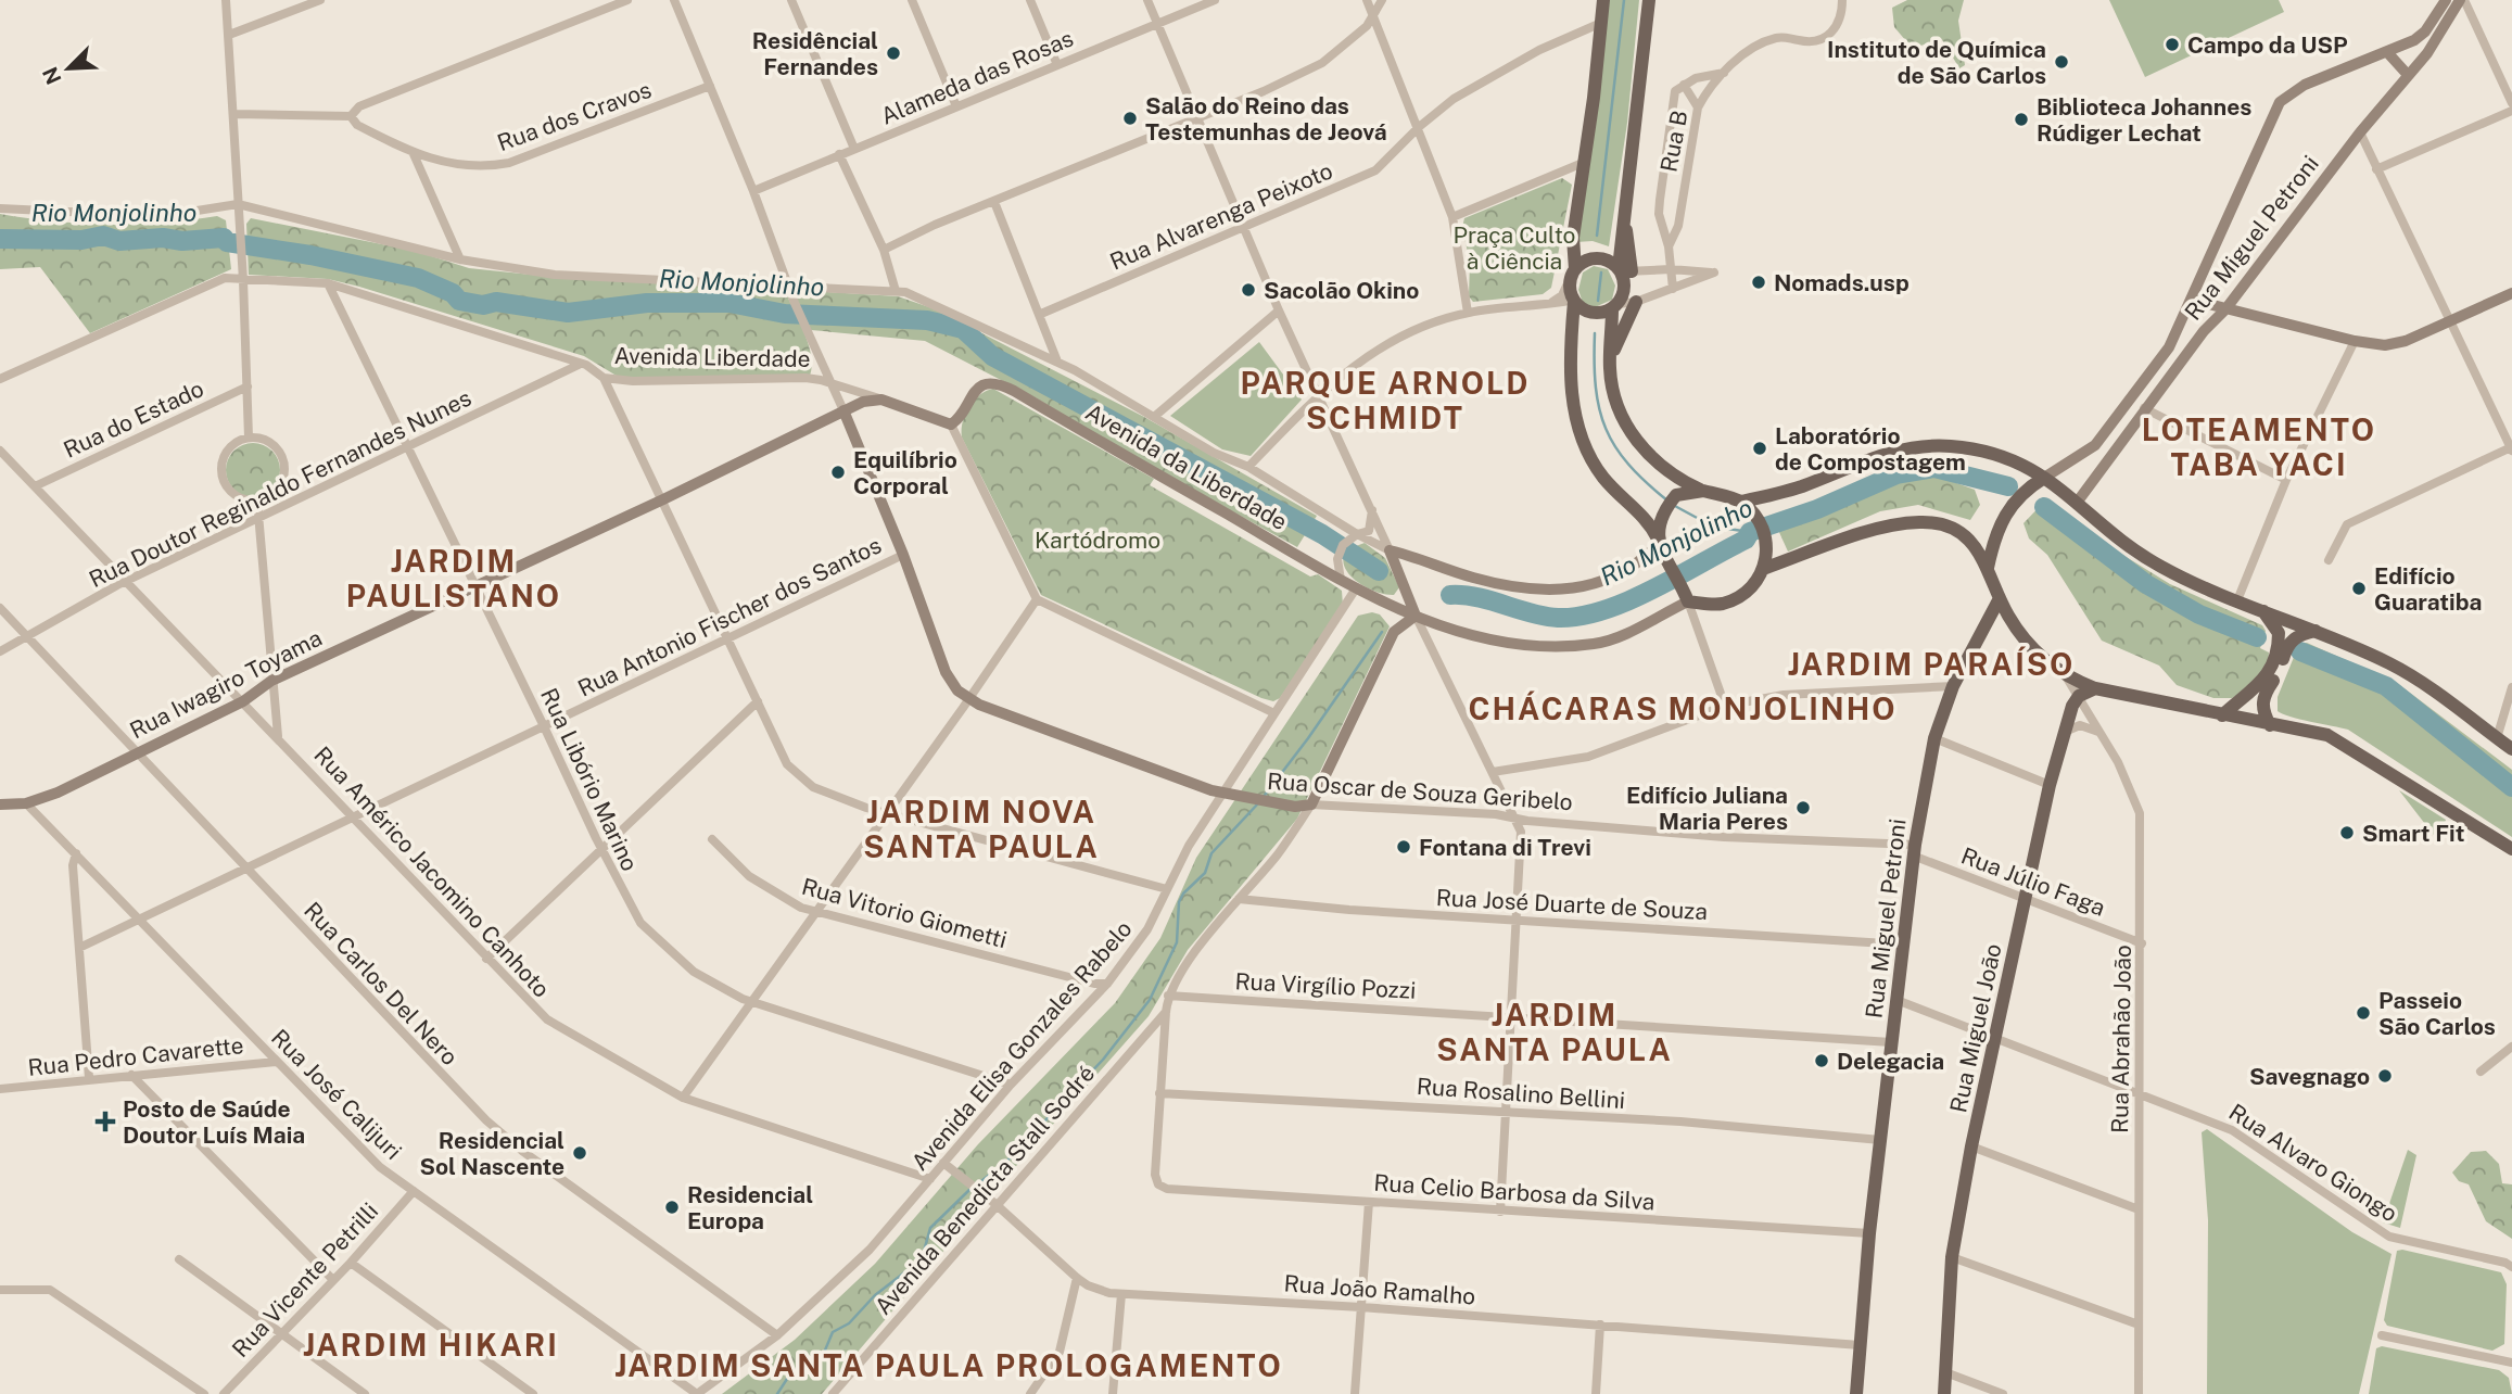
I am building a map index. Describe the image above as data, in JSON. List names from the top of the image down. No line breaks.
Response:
{"streets":{"main road":["Rua Miguel Petroni","Rua Miguel João"],"street":["Alameda das Rosas","Rua dos Cravos","Rua B","Rua Alvarenga Peixoto","Avenida Liberdade","Rua do Estado","Avenida da Liberdade","Rua Doutor Reginaldo Fernandes Nunes","Rua Antonio Fischer dos Santos","Rua Iwagiro Toyama","Rua Libório Marino","Rua Oscar de Souza Geribelo","Rua Américo Jacomino Canhoto","Rua Júlio Faga","Rua José Duarte de Souza","Rua Vitorio Giometti","Rua Carlos Del Nero","Rua Virgílio Pozzi","Rua Abrahão João","Avenida Elisa Gonzales Rabelo","Rua Pedro Cavarette","Rua Rosalino Bellini","Rua José Calijuri","Rua Alvaro Giongo","Avenida Benedicta Stall Sodré","Rua Celio Barbosa da Silva","Rua Vicente Petrilli","Rua João Ramalho"]},"crossings":[["Rua Miguel Petroni","Rua Oscar de Souza Geribelo"],["Rua Miguel Petroni","Rua Júlio Faga"],["Rua Miguel Petroni","Rua José Duarte de Souza"],["Rua Miguel Petroni","Rua Virgílio Pozzi"],["Rua Miguel Petroni","Rua Rosalino Bellini"],["Rua Miguel Petroni","Rua Alvaro Giongo"],["Rua Miguel Petroni","Rua Celio Barbosa da Silva"],["Rua Miguel Petroni","Rua João Ramalho"],["Avenida Liberdade","Avenida da Liberdade"],["Avenida Liberdade","Rua Doutor Reginaldo Fernandes Nunes"],["Avenida Liberdade","Rua Iwagiro Toyama"],["Avenida Liberdade","Rua Libório Marino"],["Rua do Estado","Rua Américo Jacomino Canhoto"],["Avenida da Liberdade","Avenida Elisa Gonzales Rabelo"],["Rua Doutor Reginaldo Fernandes Nunes","Rua Libório Marino"],["Rua Doutor Reginaldo Fernandes Nunes","Rua Américo Jacomino Canhoto"],["Rua Doutor Reginaldo Fernandes Nunes","Rua Carlos Del Nero"],["Rua Antonio Fischer dos Santos","Rua Libório Marino"],["Rua Antonio Fischer dos Santos","Rua Américo Jacomino Canhoto"],["Rua Antonio Fischer dos Santos","Rua Carlos Del Nero"],["Rua Antonio Fischer dos Santos","Rua José Calijuri"],["Rua Iwagiro Toyama","Rua Libório Marino"],["Rua Iwagiro Toyama","Rua Américo Jacomino Canhoto"],["Rua Iwagiro Toyama","Rua Carlos Del Nero"],["Rua Iwagiro Toyama","Rua José Calijuri"],["Rua Libório Marino","Avenida Elisa Gonzales Rabelo"],["Rua Oscar de Souza Geribelo","Rua Júlio Faga"],["Rua Oscar de Souza Geribelo","Avenida Elisa Gonzales Rabelo"],["Rua Américo Jacomino Canhoto","Avenida Elisa Gonzales Rabelo"],["Rua Júlio Faga","Rua Miguel João"],["Rua Júlio Faga","Rua Abrahão João"],["Rua Vitorio Giometti","Avenida Elisa Gonzales Rabelo"],["Rua Carlos Del Nero","Avenida Elisa Gonzales Rabelo"],["Rua Miguel João","Rua Abrahão João"],["Rua Miguel João","Rua Alvaro Giongo"],["Rua Abrahão João","Rua Alvaro Giongo"],["Avenida Elisa Gonzales Rabelo","Rua José Calijuri"],["Avenida Elisa Gonzales Rabelo","Rua João Ramalho"],["Rua Pedro Cavarette","Rua José Calijuri"],["Rua Rosalino Bellini","Rua Celio Barbosa da Silva"],["Rua José Calijuri","Rua Vicente Petrilli"],["Avenida Benedicta Stall Sodré","Rua João Ramalho"]],"districts":["PARQUE ARNOLD SCHMIDT","LOTEAMENTO TABA YACI","JARDIM PAULISTANO","JARDIM PARAÍSO","CHÁCARAS MONJOLINHO","JARDIM NOVA SANTA PAULA","JARDIM SANTA PAULA","JARDIM HIKARI","JARDIM SANTA PAULA PROLOGAMENTO"],"water":["Rio Monjolinho"],"parks":["Praça Culto à Ciência","Kartódromo"],"places":{"other":["Campo da USP","Residêncial Fernandes","Instituto de Química de São Carlos","Salão do Reino das Testemunhas de Jeová","Biblioteca Johannes Rúdiger Lechat","Nomads.usp","Sacolão Okino","Laboratório de Compostagem","Equilíbrio Corporal","Edifício Guaratiba","Edifício Juliana Maria Peres","Smart Fit","Fontana di Trevi","Passeio São Carlos","Delegacia","Savegnago","Residencial Sol Nascente","Residencial Europa"],"health":["Posto de Saúde Doutor Luís Maia"]},"north":"bottom left"}
